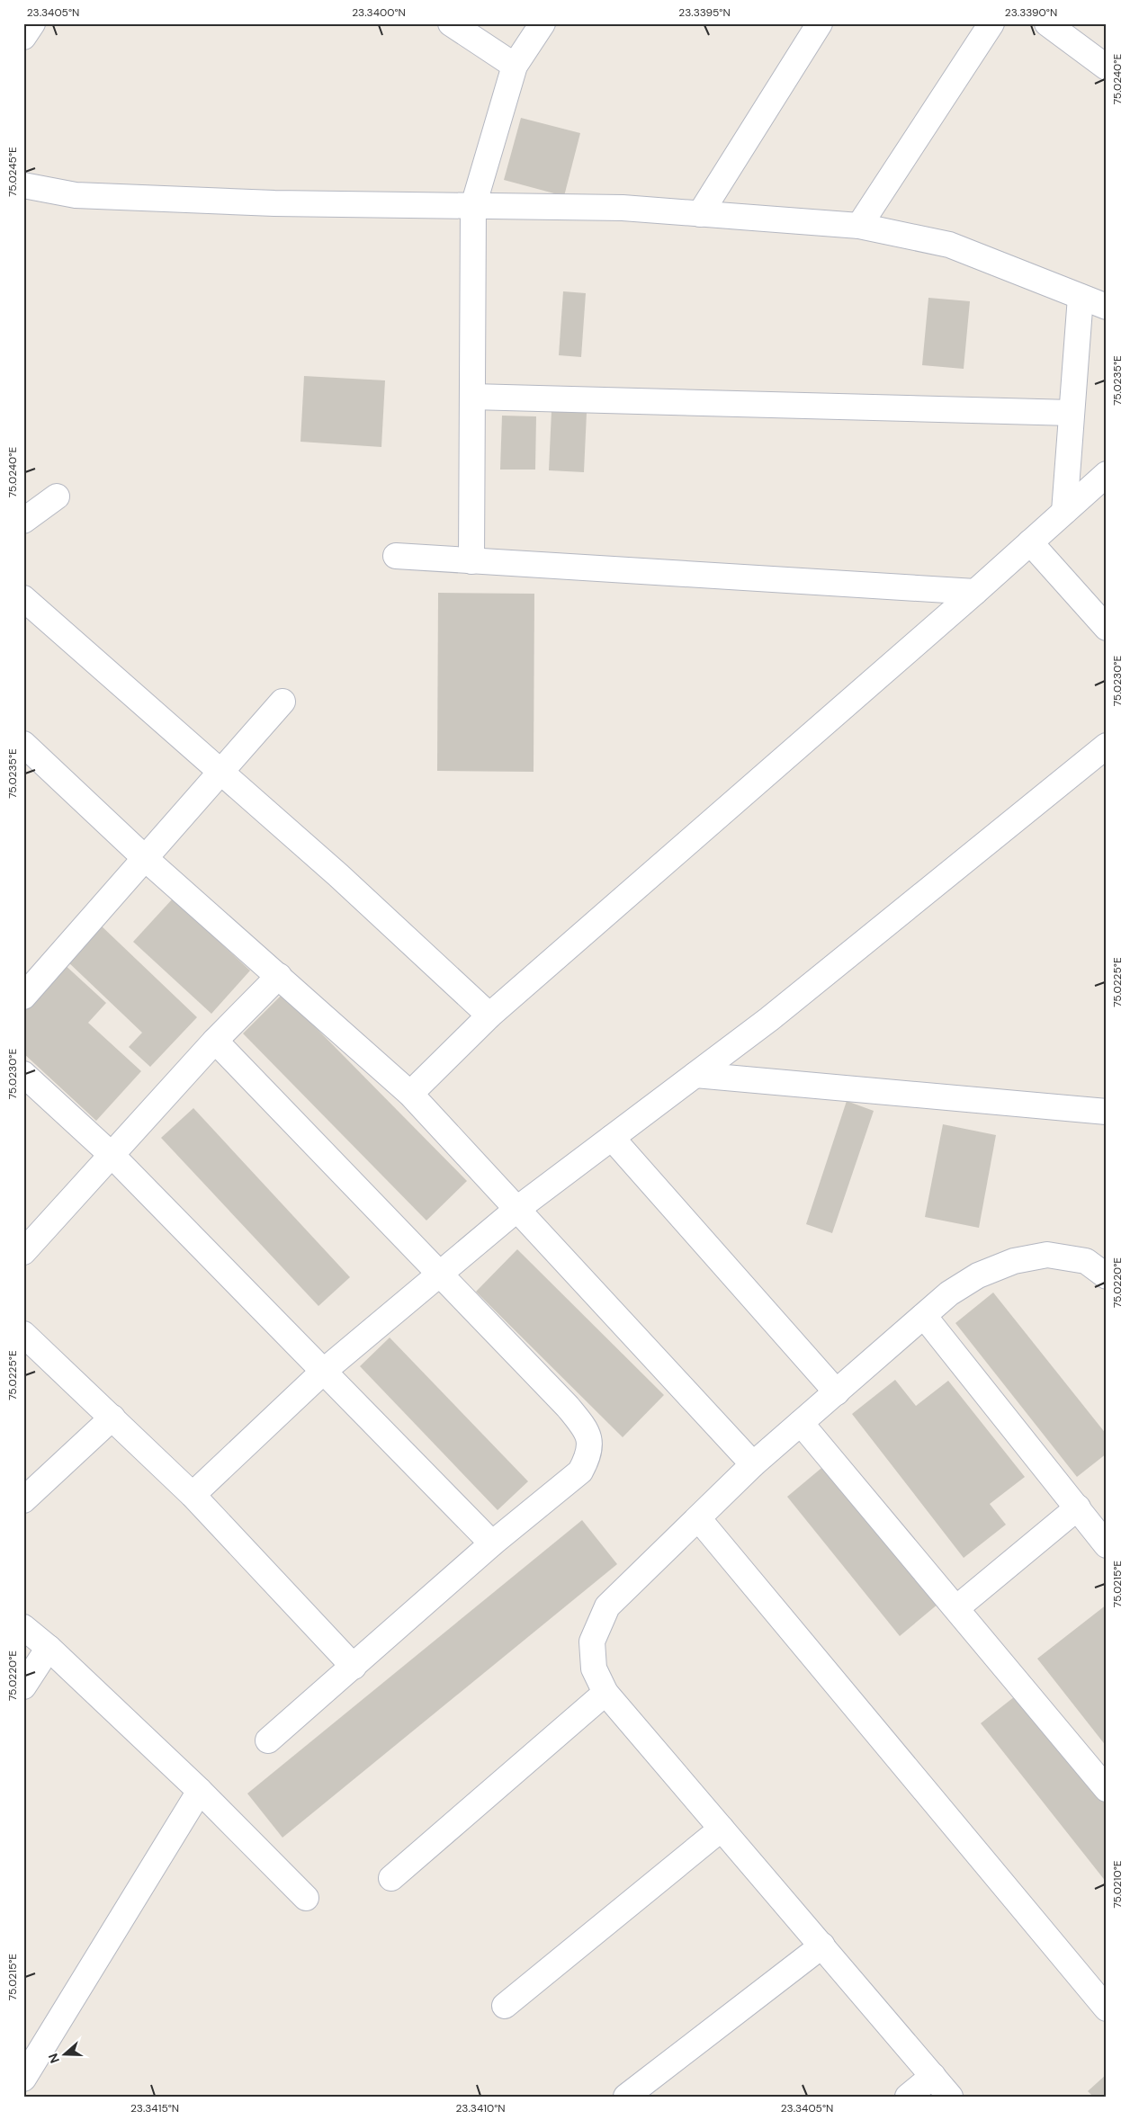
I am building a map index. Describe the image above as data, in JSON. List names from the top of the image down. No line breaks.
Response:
{"north":"left","coordinates":["23.3405°N","23.3400°N","23.3395°N","23.3390°N","75.0240°E","75.0245°E","75.0235°E","75.0230°E","75.0225°E","75.0220°E","75.0215°E","75.0210°E","23.3415°N","23.3410°N"]}
